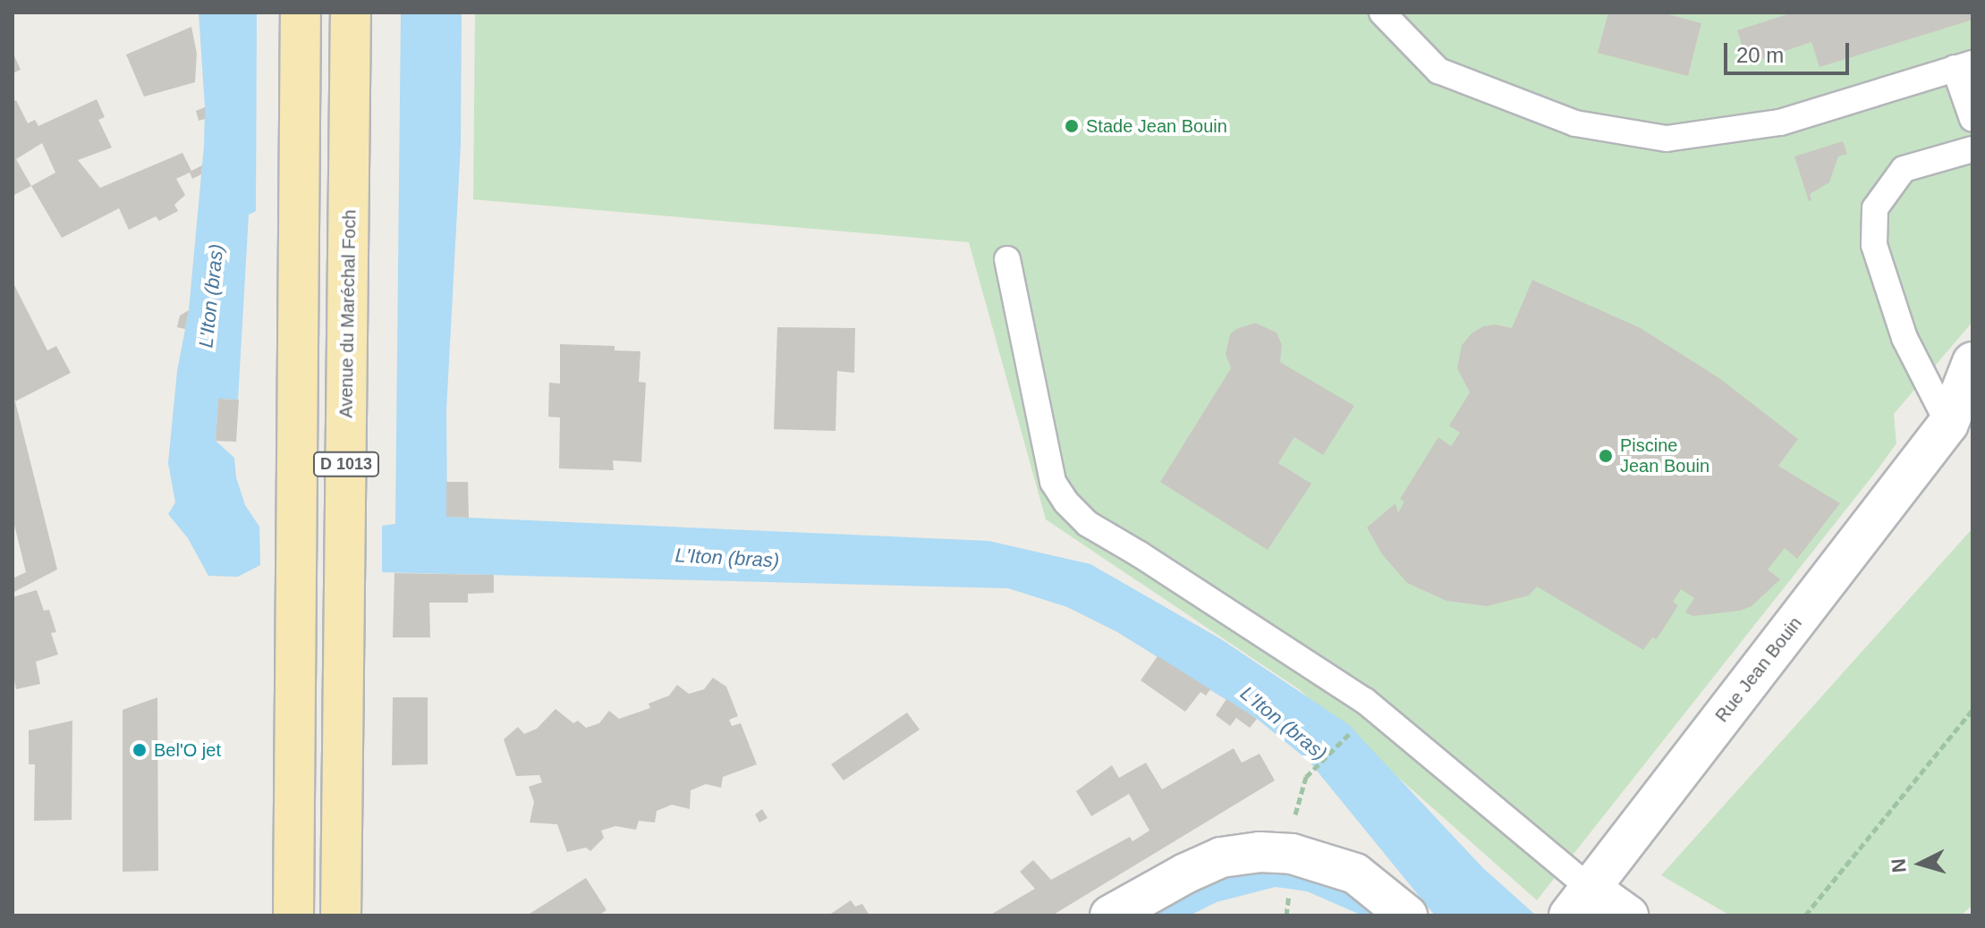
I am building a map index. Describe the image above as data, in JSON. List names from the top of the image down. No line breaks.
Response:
{"streets":{"main road":["Avenue du Maréchal Foch","D 1013"],"street":["Rue Jean Bouin"]},"water":["L'Iton (bras)"],"places":["Stade Jean Bouin","Piscine Jean Bouin","Bel'O jet"],"scale_bar":"20 m","north":"left"}
